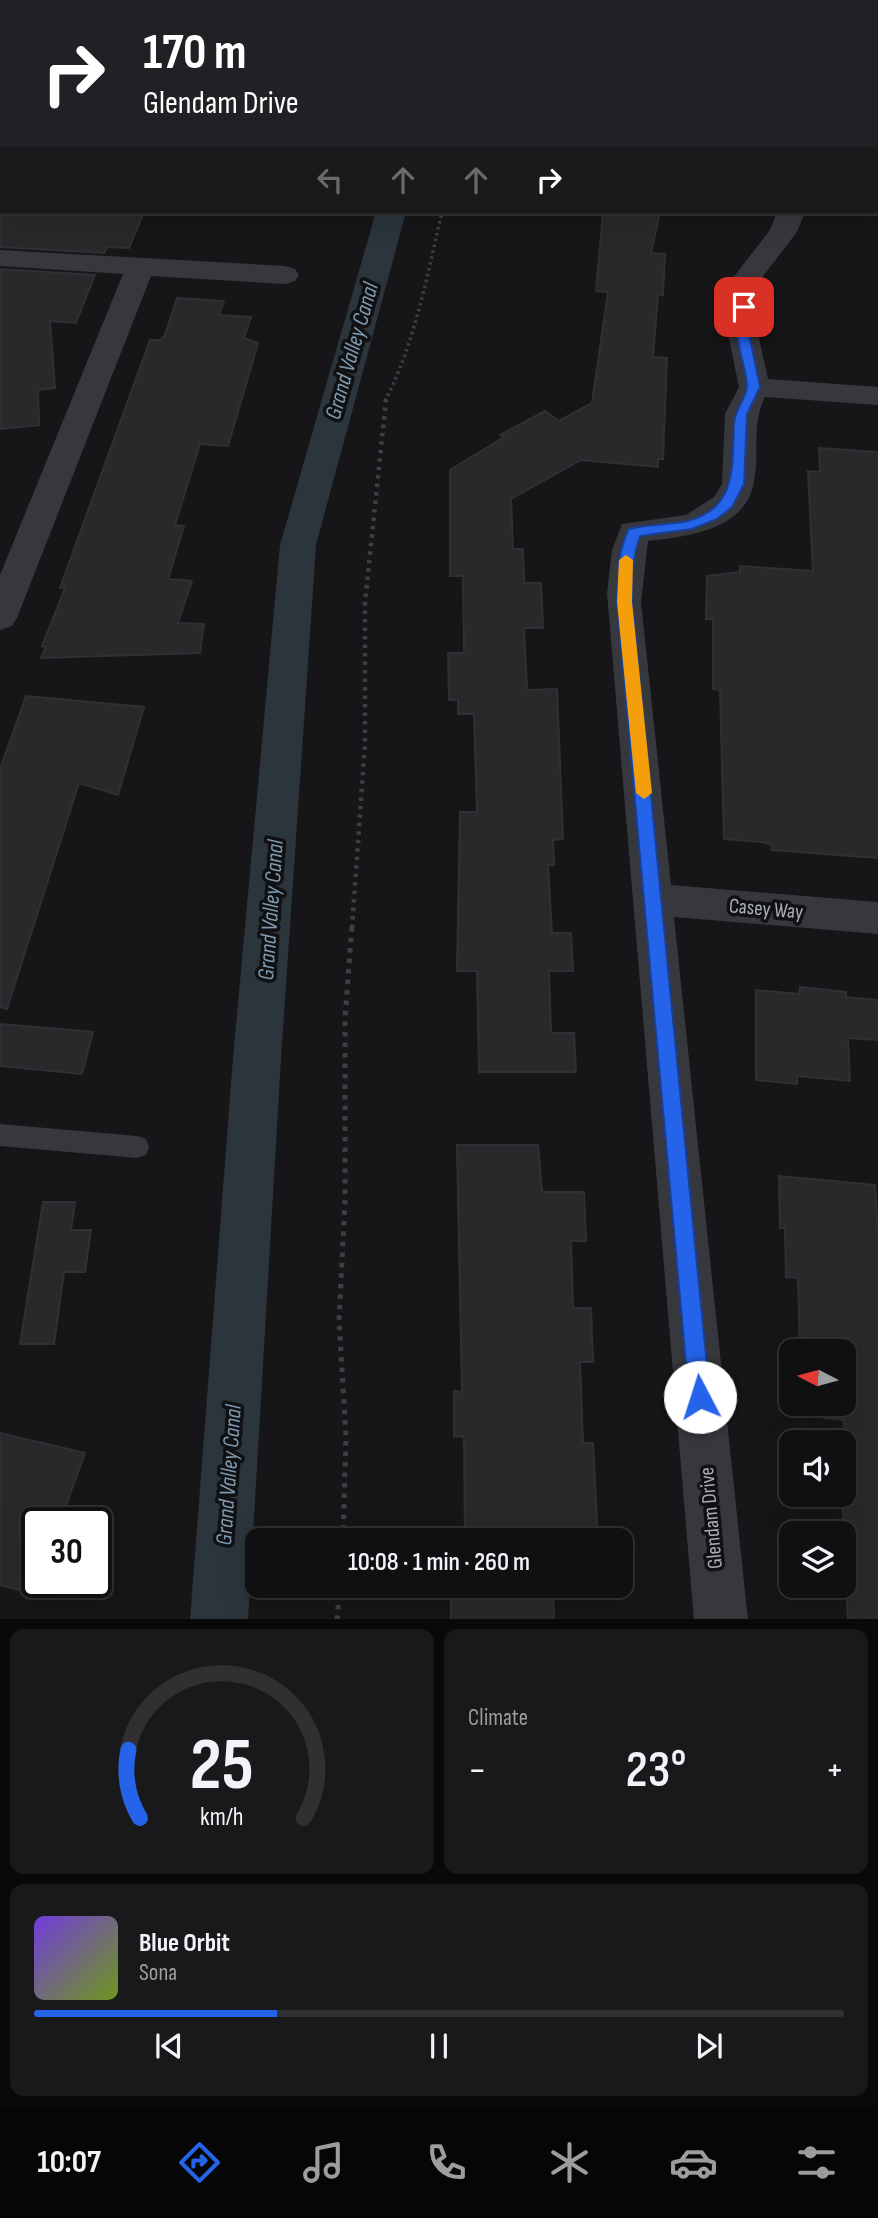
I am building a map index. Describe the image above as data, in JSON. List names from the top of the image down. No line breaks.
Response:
{"streets":{"street":["Casey Way","Glendam Drive"]},"crossings":[["Casey Way","Glendam Drive"]],"water":["Grand Valley Canal"],"north":"left","page":{"turn":["170 m","Glendam Drive"],"limit":"30","trip":"10:08 · 1 min · 260 m","tile":"Climate","heat":["−","23°","+"],"song":["Blue Orbit","Sona"],"tabs":"10:07","gauge":["25","km/h"]}}
